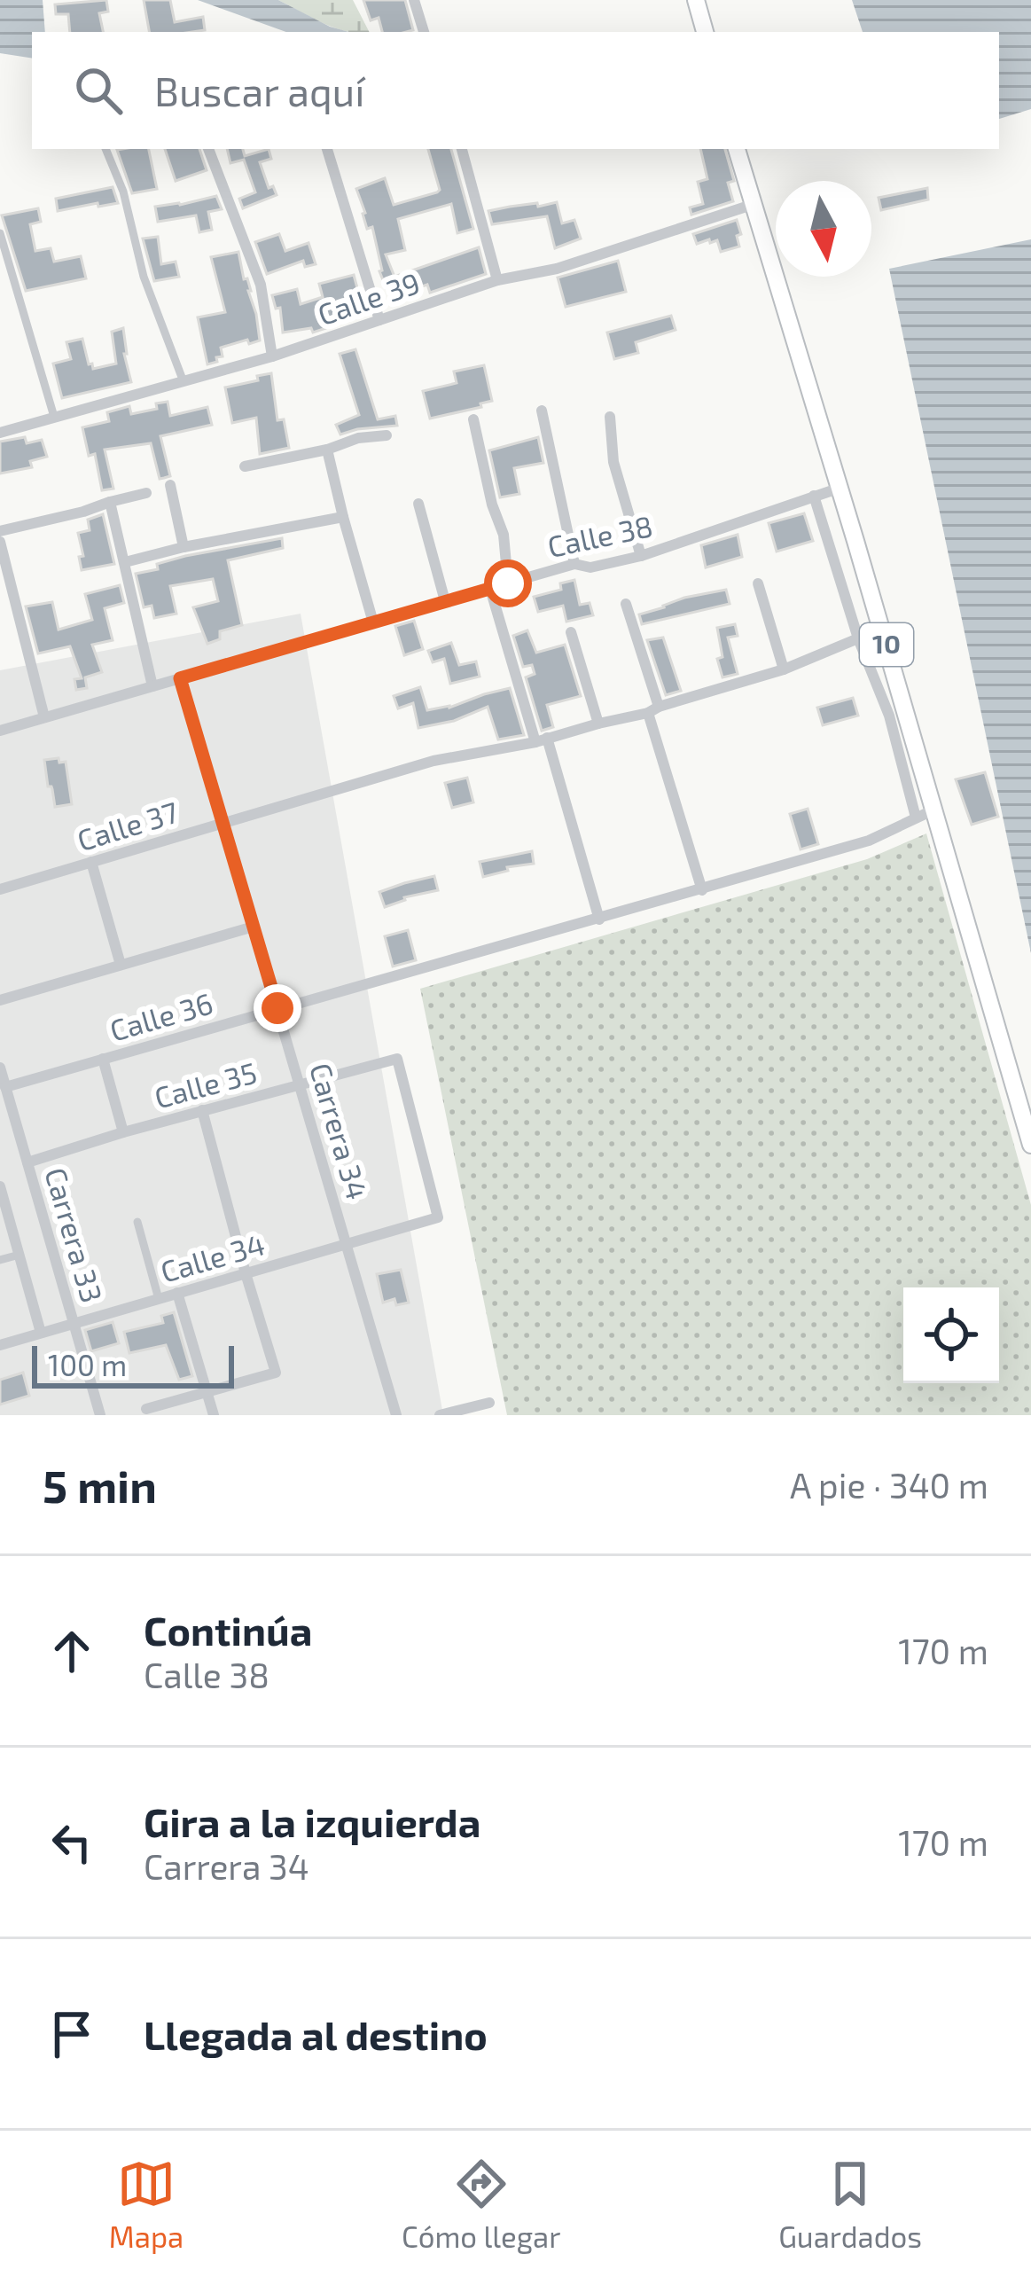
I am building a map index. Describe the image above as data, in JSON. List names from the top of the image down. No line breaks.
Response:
{"streets":{"main road":["10"],"street":["Calle 39","Calle 38","Calle 37","Calle 36","Calle 35","Carrera 34","Carrera 33","Calle 34"]},"crossings":[["Calle 39","10"],["Calle 38","10"],["Calle 38","Carrera 34"],["10","Calle 36"],["Calle 37","Carrera 34"],["Calle 36","Carrera 34"],["Calle 36","Carrera 33"],["Calle 35","Carrera 34"],["Calle 35","Carrera 33"],["Calle 35","Calle 34"],["Carrera 34","Calle 34"],["Carrera 33","Calle 34"]],"scale_bar":"100 m","north":"bottom","page":{"search":"Buscar aquí","scale":"100 m","heading":["5 min","A pie · 340 m"],"list":[["Continúa","Calle 38","170 m"],["Gira a la izquierda","Carrera 34","170 m"],"Llegada al destino"],"nav":["Mapa","Cómo llegar","Guardados"]}}
